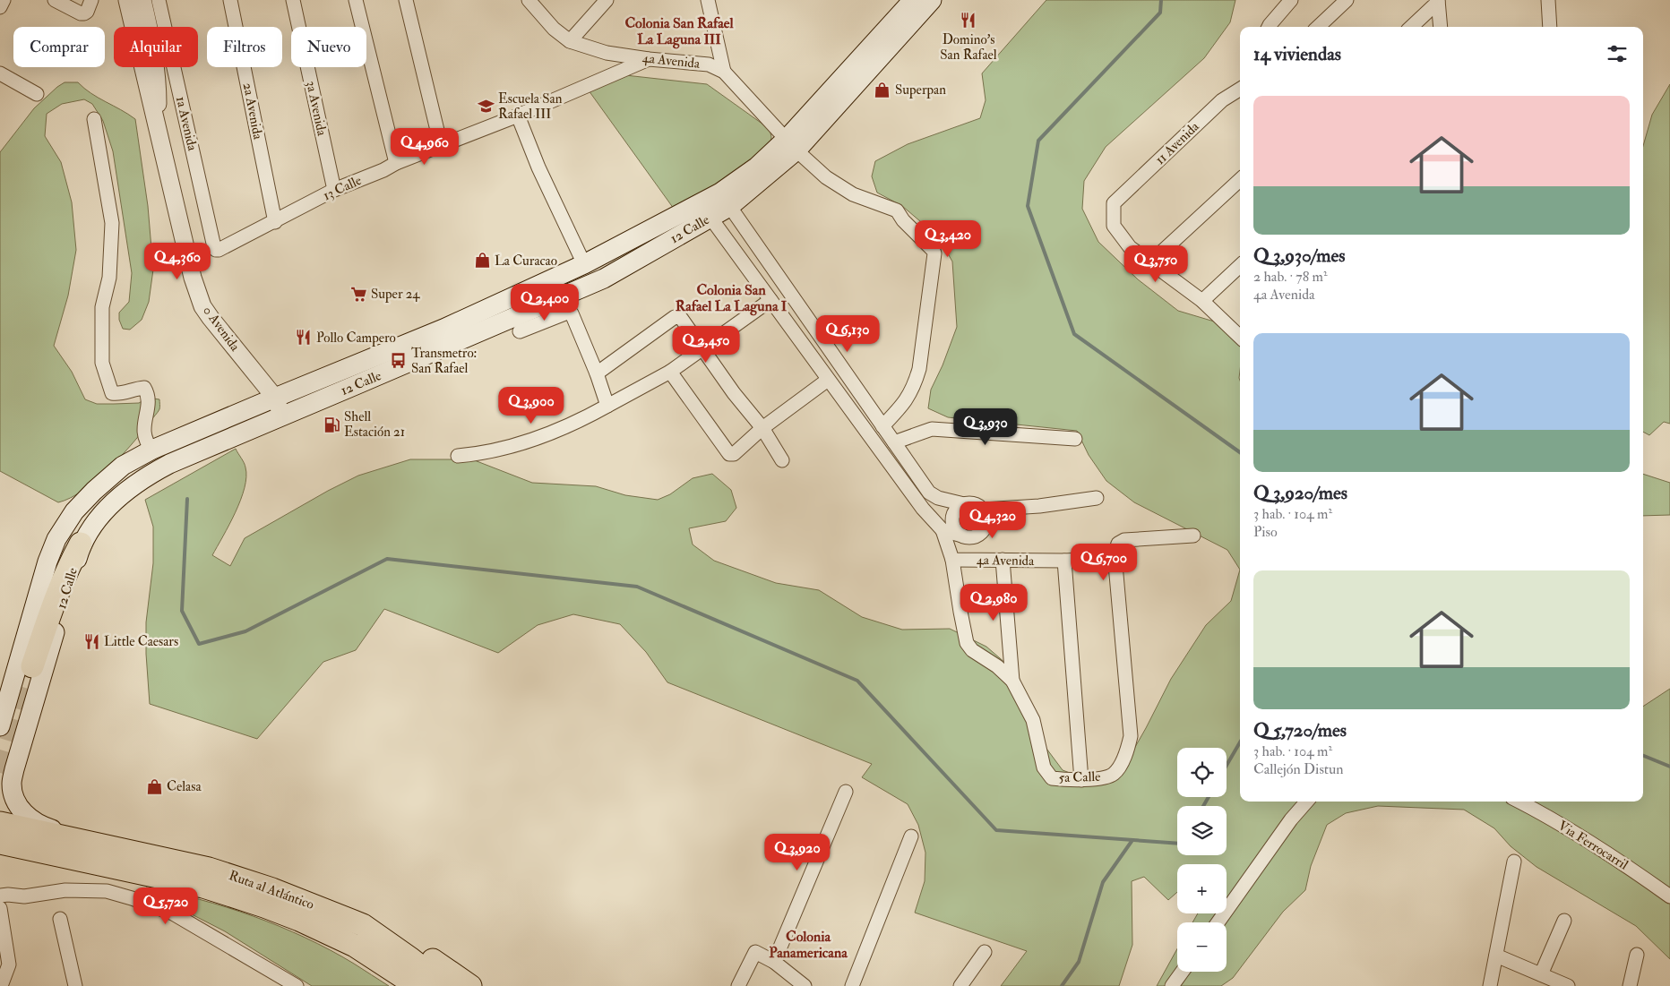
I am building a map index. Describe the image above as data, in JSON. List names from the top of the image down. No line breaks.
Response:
{"streets":{"highway":["Ruta al Atlántico"],"main road":["12 Calle"],"street":["4a Avenida","3a Avenida","2a Avenida","1a Avenida","11 Avenida","13 Calle","0 Avenida","5a Calle","Via Ferrocarril"]},"crossings":[["4a Avenida","13 Calle"],["4a Avenida","12 Calle"],["4a Avenida","5a Calle"],["3a Avenida","13 Calle"],["2a Avenida","13 Calle"],["1a Avenida","13 Calle"],["12 Calle","0 Avenida"],["12 Calle","Ruta al Atlántico"]],"districts":["Colonia San Rafael La Laguna III","Colonia San Rafael La Laguna I","Colonia Panamericana"],"places":{"restaurant":["Domino's San Rafael","Pollo Campero","Little Caesars"],"shop":["Superpan","La Curacao","Celasa"],"school or university":["Escuela San Rafael III"],"supermarket":["Super 24"],"bus stop":["Transmetro: San Rafael"],"fuel station":["Shell Estación 21"]},"page":{"chip":["Comprar","Alquilar","Filtros","Nuevo"],"heading":"14 viviendas","list":[{"name":"Q 3,930/mes","note":"2 hab. · 78 m² · 4a Avenida"},{"name":"Q 3,920/mes","note":"3 hab. · 104 m² · Piso"},{"name":"Q 5,720/mes","note":"3 hab. · 104 m² · Callejón Distun"}],"price":["Q 4,960","Q 3,420","Q 4,360","Q 3,750","Q 2,400","Q 6,130","Q 2,450","Q 3,900","Q 3,930","Q 4,320","Q 6,700","Q 2,980","Q 3,920","Q 5,720"],"map_buttons":["+","−"]}}
